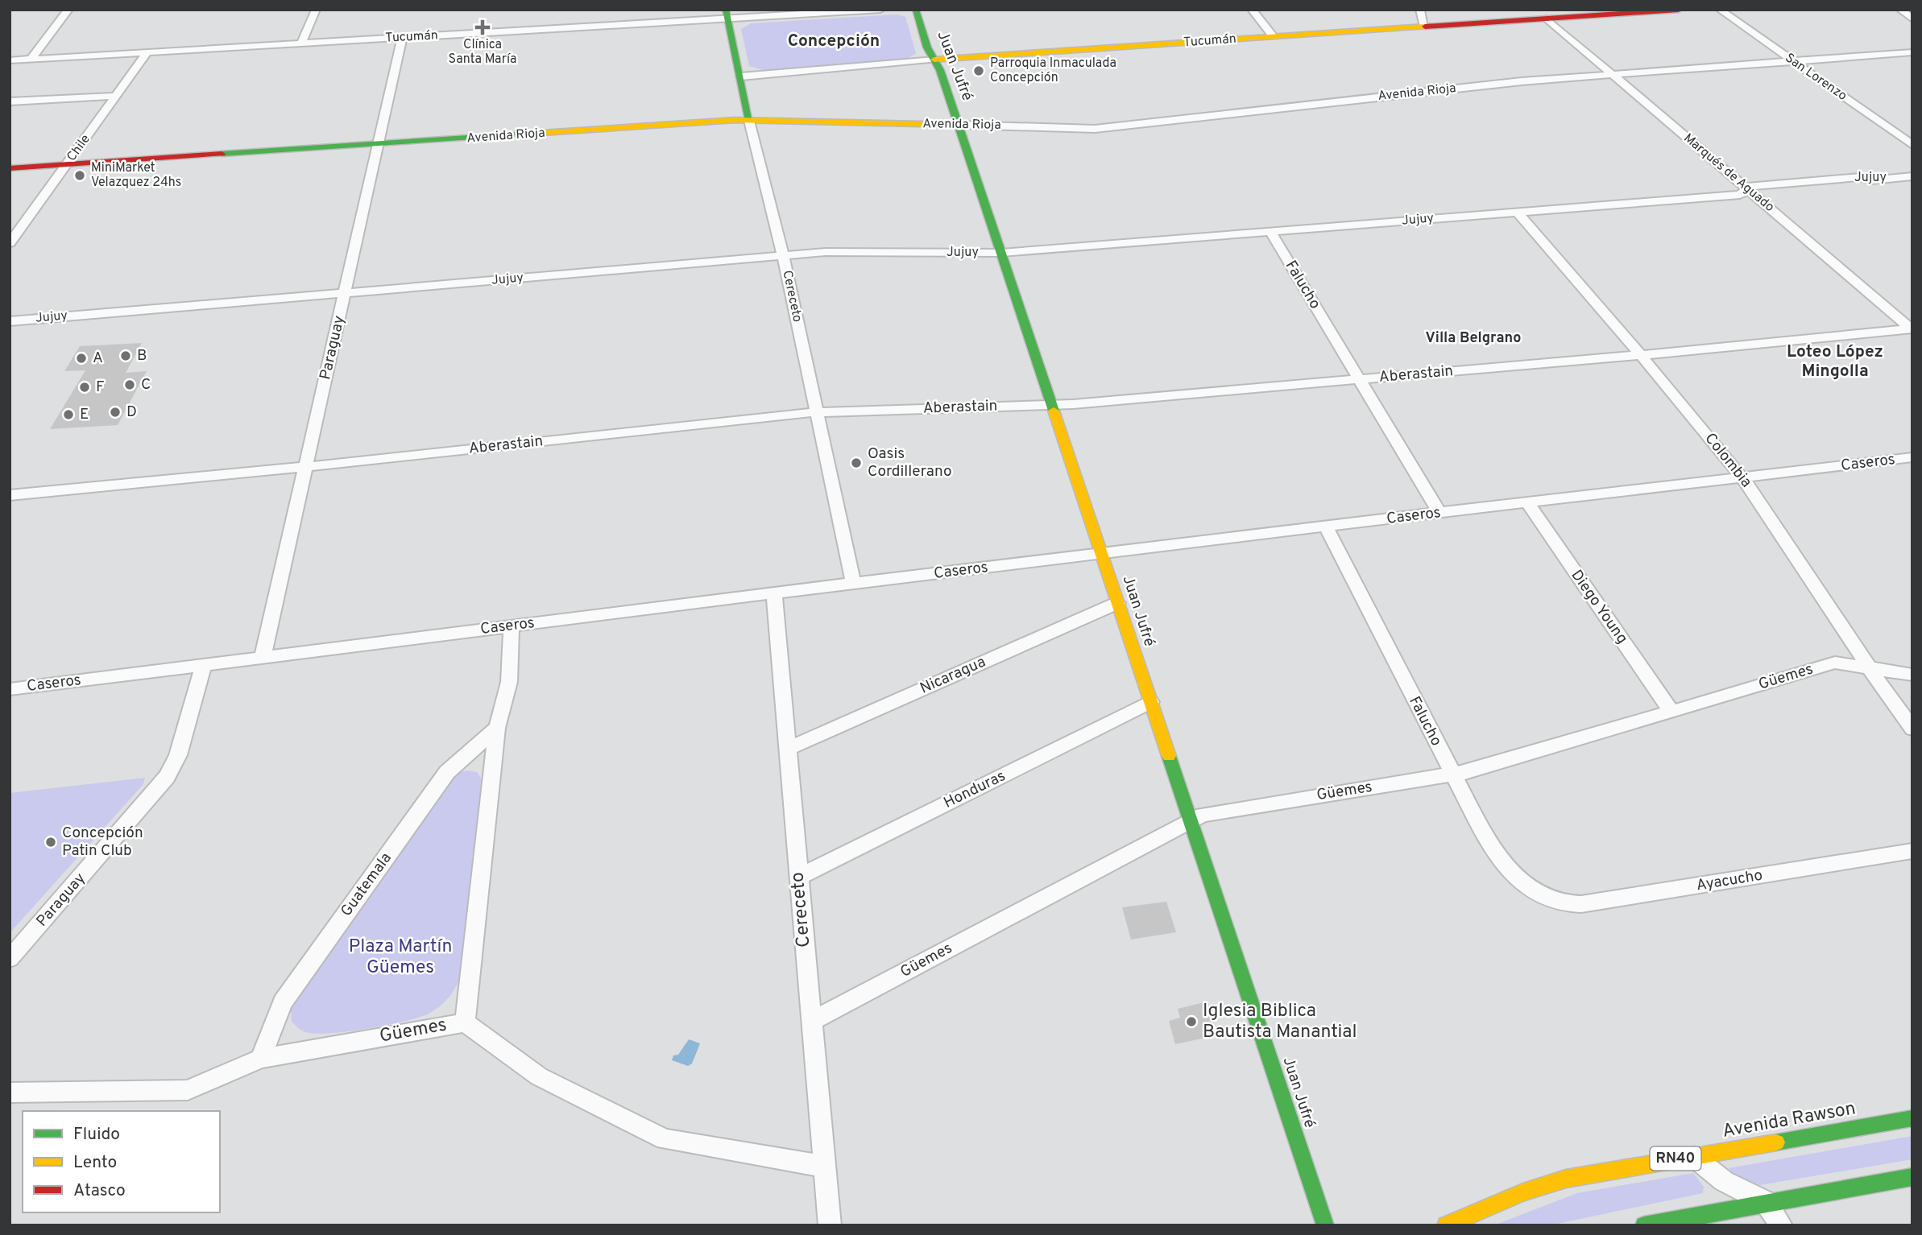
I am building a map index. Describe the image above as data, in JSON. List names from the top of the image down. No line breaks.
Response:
{"streets":{"street":["Tucumán","Juan Jufré","San Lorenzo","Avenida Rioja","Chile","Marqués de Aguado","Jujuy","Falucho","Cereceto","Paraguay","Aberastain","Colombia","Caseros","Diego Young","Nicaragua","Güemes","Honduras","Ayacucho","Guatemala","Avenida Rawson","RN40"]},"crossings":[["Tucumán","Juan Jufré"],["Tucumán","Chile"],["Tucumán","Marqués de Aguado"],["Tucumán","Cereceto"],["Tucumán","Paraguay"],["Juan Jufré","Avenida Rioja"],["Juan Jufré","Jujuy"],["Juan Jufré","Aberastain"],["Juan Jufré","Caseros"],["Juan Jufré","Nicaragua"],["Juan Jufré","Güemes"],["Juan Jufré","Honduras"],["San Lorenzo","Avenida Rioja"],["Avenida Rioja","Chile"],["Avenida Rioja","Marqués de Aguado"],["Avenida Rioja","Cereceto"],["Avenida Rioja","Paraguay"],["Marqués de Aguado","Jujuy"],["Marqués de Aguado","Aberastain"],["Jujuy","Falucho"],["Jujuy","Cereceto"],["Jujuy","Paraguay"],["Jujuy","Colombia"],["Falucho","Aberastain"],["Falucho","Caseros"],["Falucho","Güemes"],["Falucho","Ayacucho"],["Cereceto","Aberastain"],["Cereceto","Caseros"],["Cereceto","Nicaragua"],["Cereceto","Güemes"],["Cereceto","Honduras"],["Paraguay","Aberastain"],["Paraguay","Caseros"],["Aberastain","Colombia"],["Colombia","Caseros"],["Colombia","Güemes"],["Caseros","Diego Young"],["Diego Young","Güemes"],["Güemes","Guatemala"]],"districts":["Concepción","Villa Belgrano","Loteo López Mingolla"],"parks":["Plaza Martín Güemes"],"places":{"health":["Clínica Santa María"],"other":["Parroquia Inmaculada Concepción","MiniMarket Velazquez 24hs","B","A","C","F","D","E","Oasis Cordillerano","Concepción Patin Club","Iglesia Biblica Bautista Manantial"]},"legend":["Fluido","Lento","Atasco"]}
